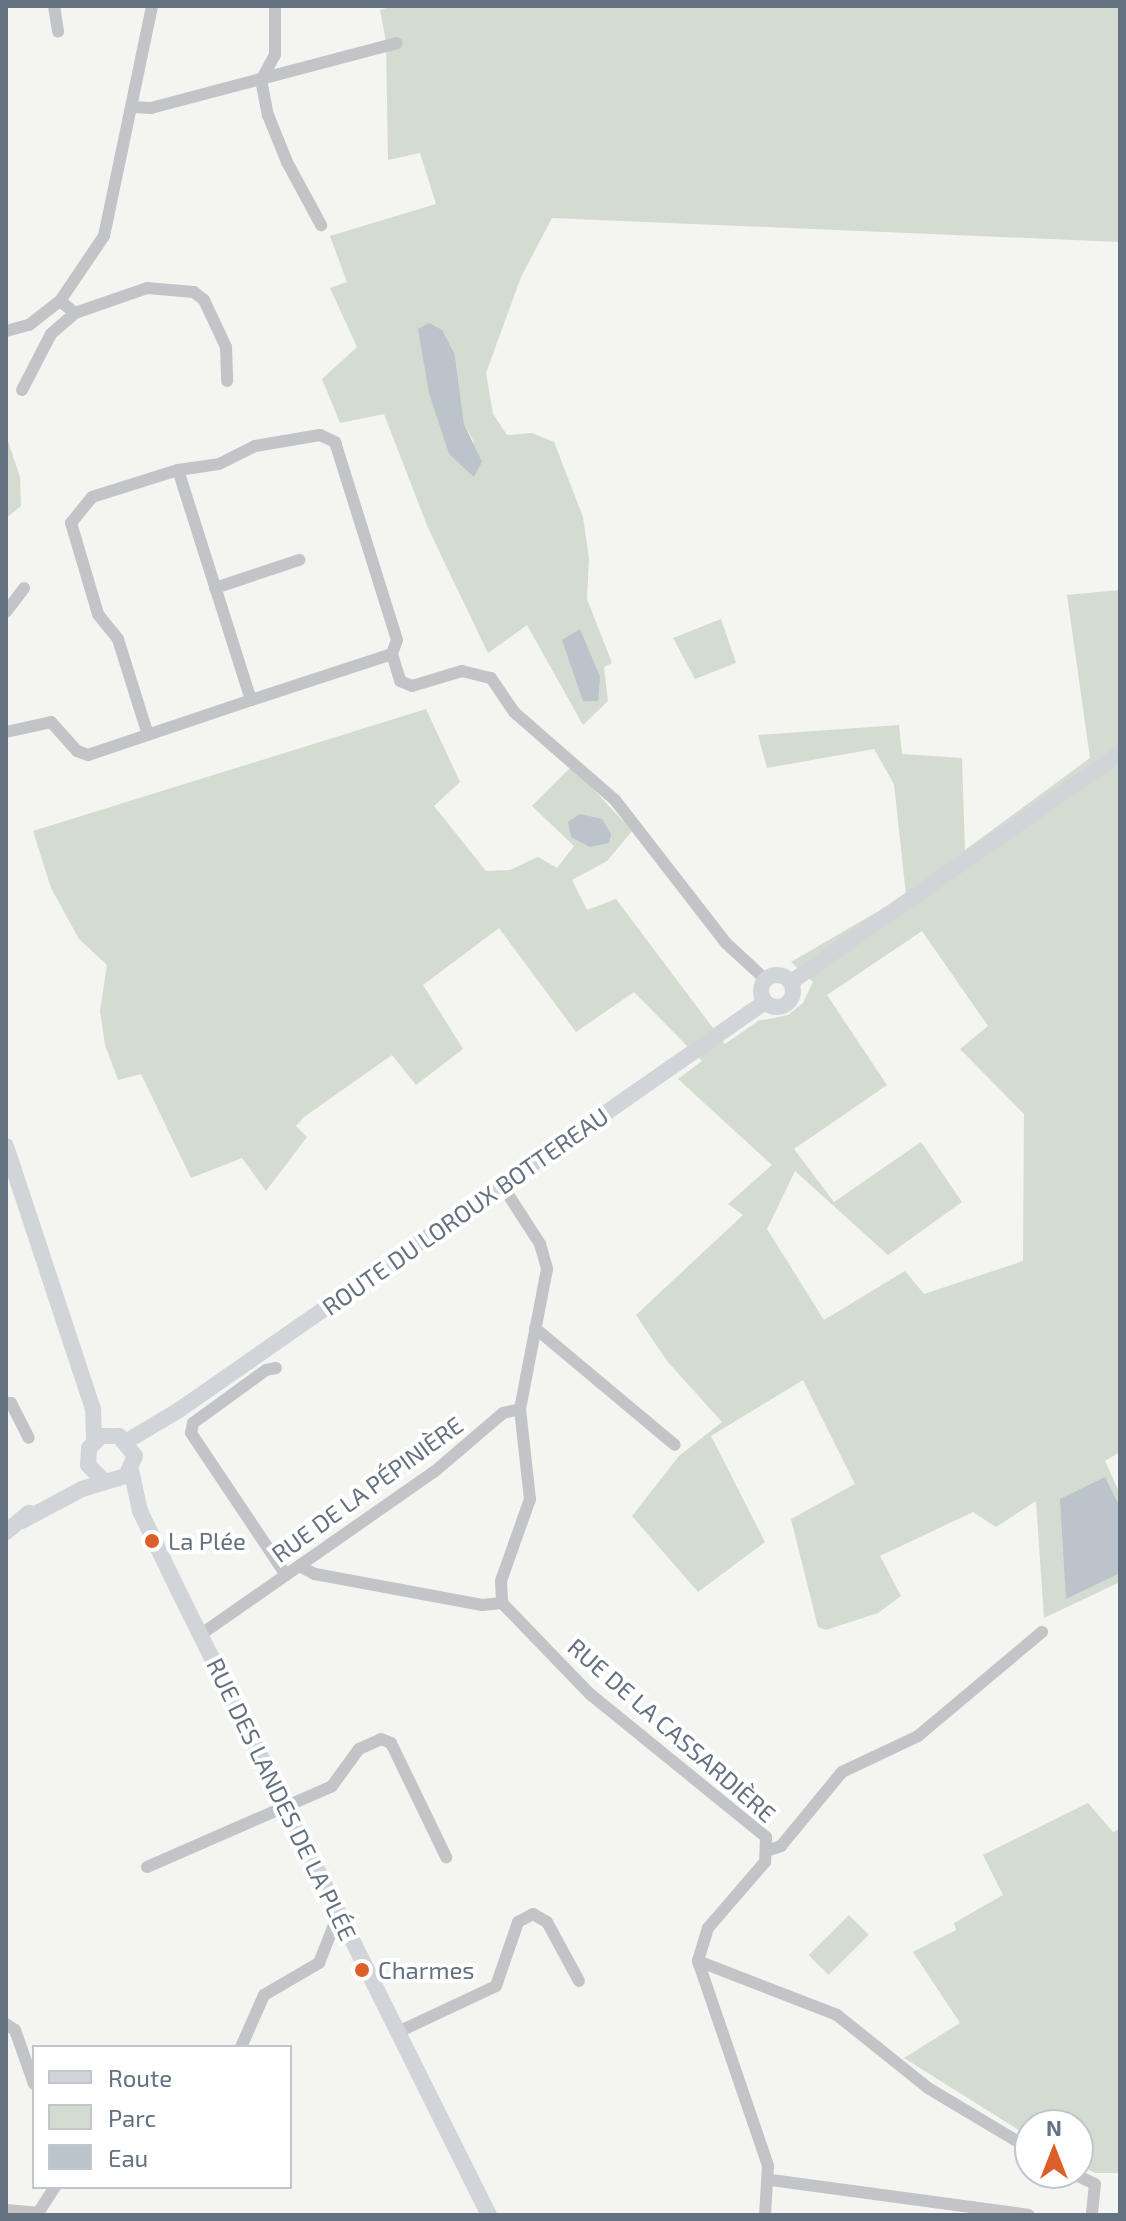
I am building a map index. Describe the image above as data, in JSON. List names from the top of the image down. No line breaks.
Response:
{"streets":{"main road":["ROUTE DU LOROUX BOTTEREAU","RUE DES LANDES DE LA PLÉE"],"street":["RUE DE LA PÉPINIÈRE","RUE DE LA CASSARDIÈRE"]},"crossings":[["ROUTE DU LOROUX BOTTEREAU","RUE DES LANDES DE LA PLÉE"],["RUE DE LA PÉPINIÈRE","RUE DES LANDES DE LA PLÉE"]],"places":["La Plée","Charmes"],"legend":["Route","Parc","Eau"],"north":"top"}
